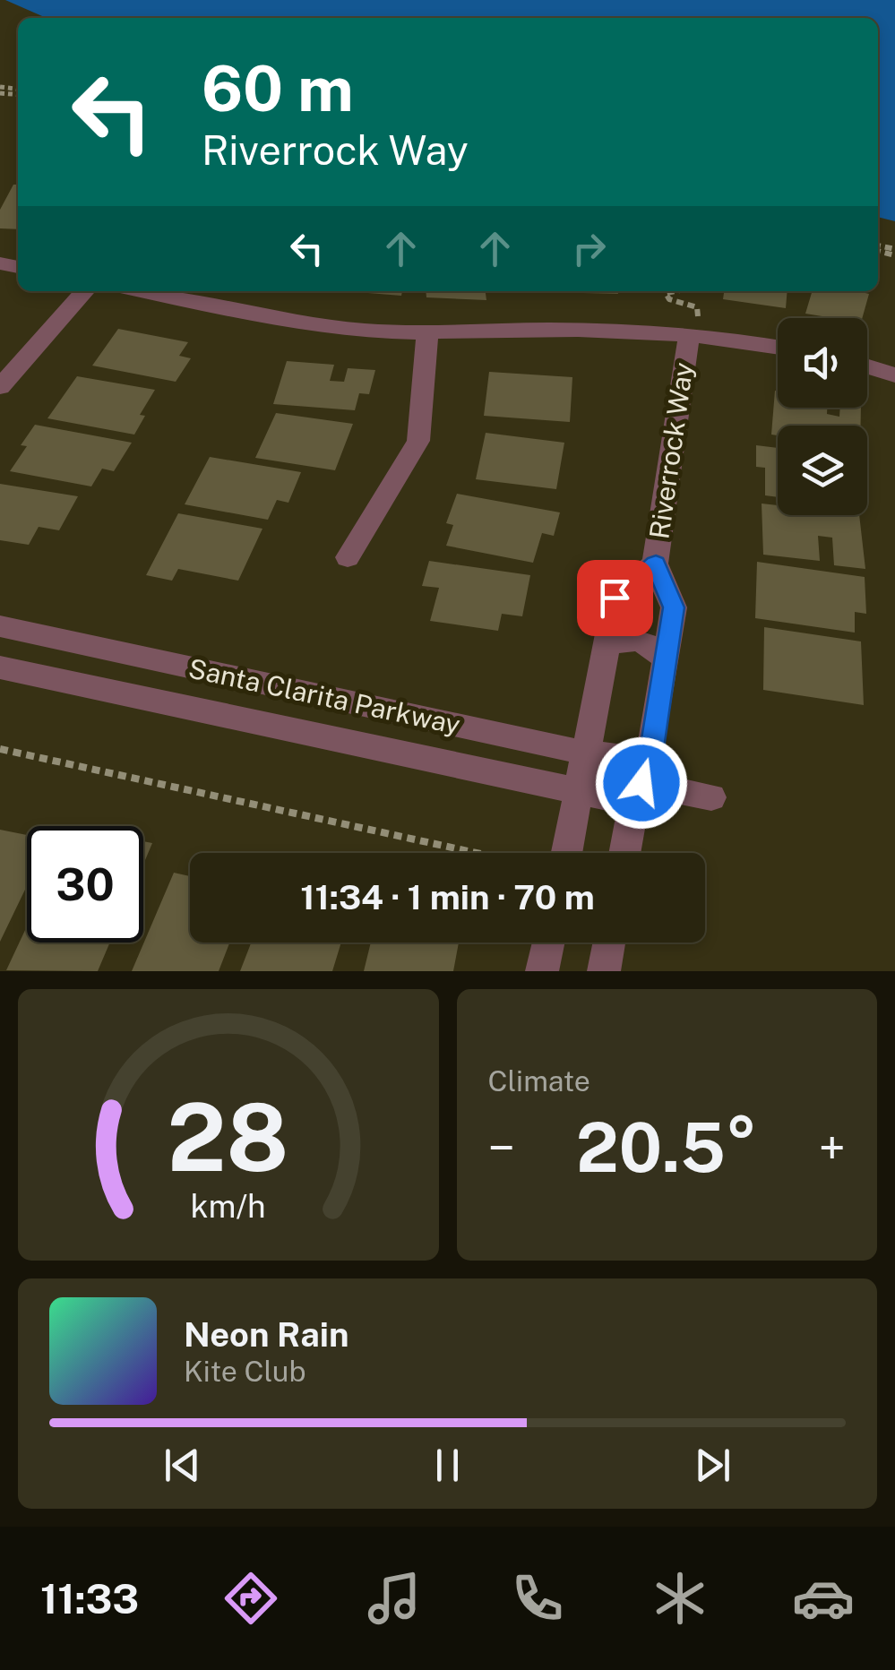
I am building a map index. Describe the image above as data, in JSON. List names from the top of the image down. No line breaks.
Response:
{"streets":{"street":["Riverrock Way","Santa Clarita Parkway"]},"crossings":[["Riverrock Way","Santa Clarita Parkway"]],"page":{"turn":["60 m","Riverrock Way"],"limit":"30","trip":"11:34 · 1 min · 70 m","tile":"Climate","heat":["−","20.5°","+"],"song":["Neon Rain","Kite Club"],"tabs":"11:33","gauge":["28","km/h"]}}
